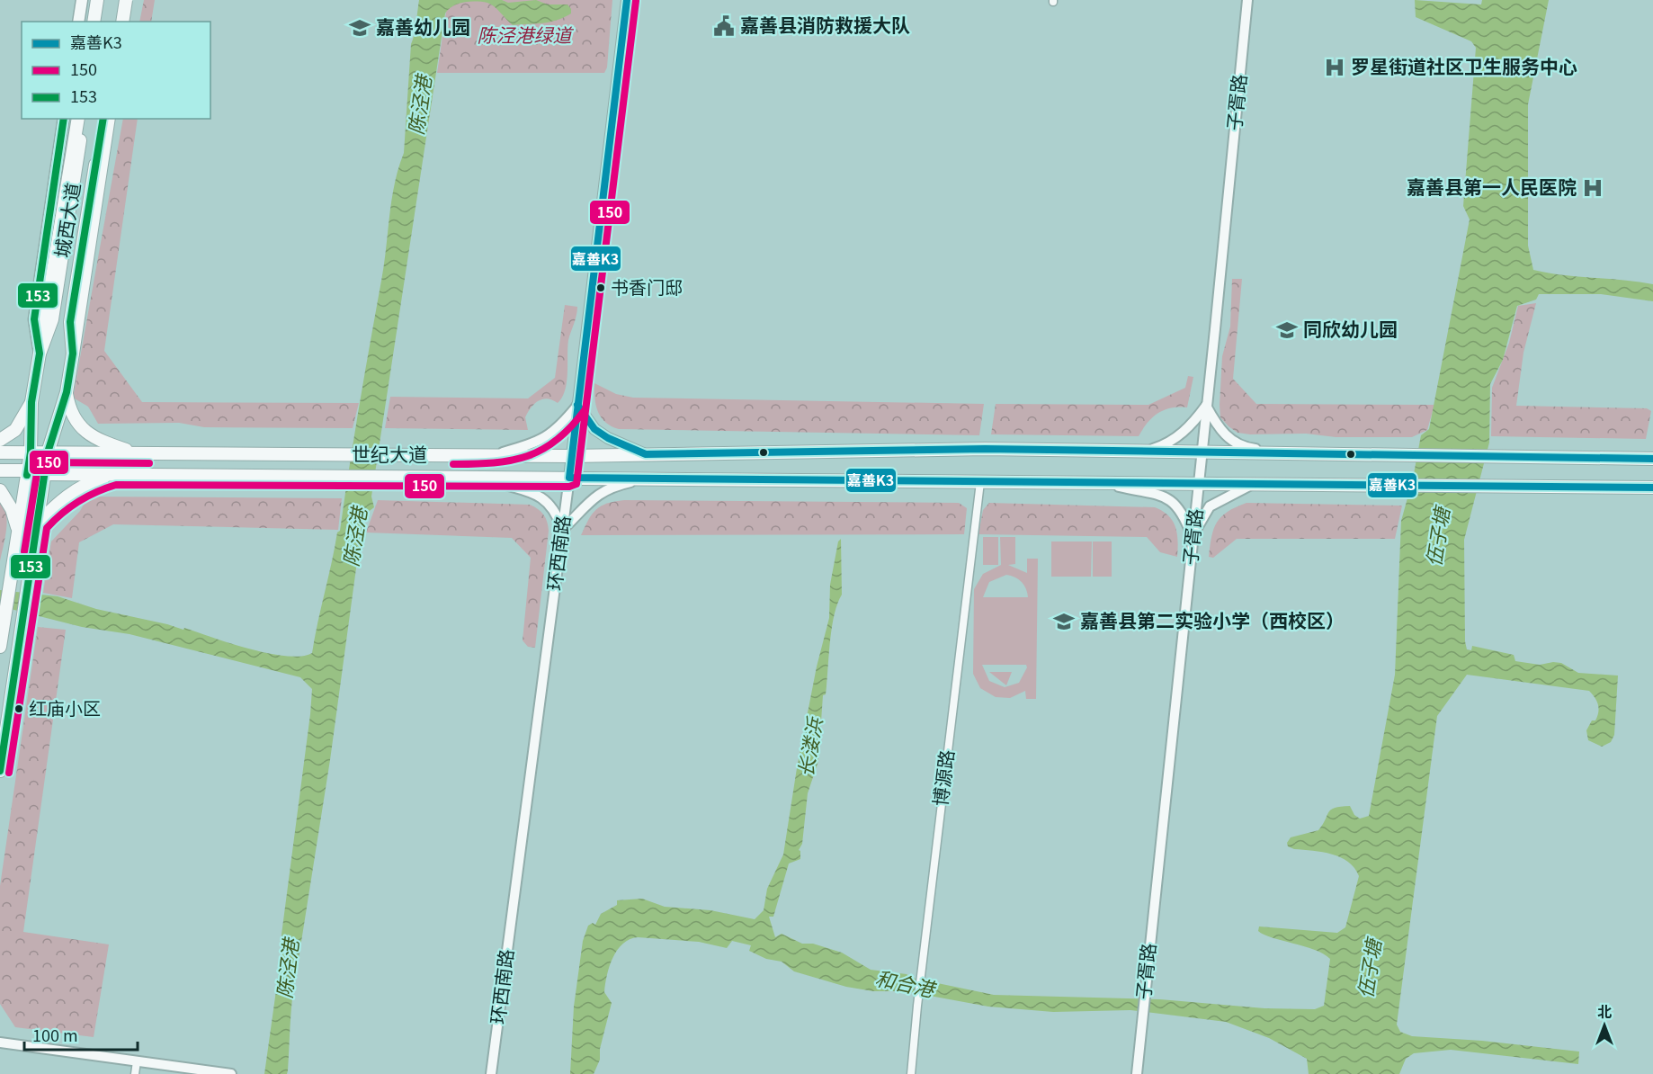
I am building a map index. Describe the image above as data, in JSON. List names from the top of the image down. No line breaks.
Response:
{"streets":{"main road":["城西大道","世纪大道"],"street":["子胥路","环西南路","博源路"]},"crossings":[["子胥路","世纪大道"],["城西大道","世纪大道"],["世纪大道","环西南路"],["世纪大道","博源路"]],"water":["陈泾港","伍子塘","长溇浜","和合港"],"parks":["陈泾港绿道"],"places":{"public building":["嘉善县消防救援大队"],"school or university":["嘉善幼儿园","同欣幼儿园","嘉善县第二实验小学（西校区）"],"hospital":["罗星街道社区卫生服务中心","嘉善县第一人民医院"],"other":["书香门邸","红庙小区"]},"lines":["transit line 嘉善K3","transit line 150","transit line 153"],"legend":["嘉善K3","150","153"],"scale_bar":"100 m","north":"top"}
